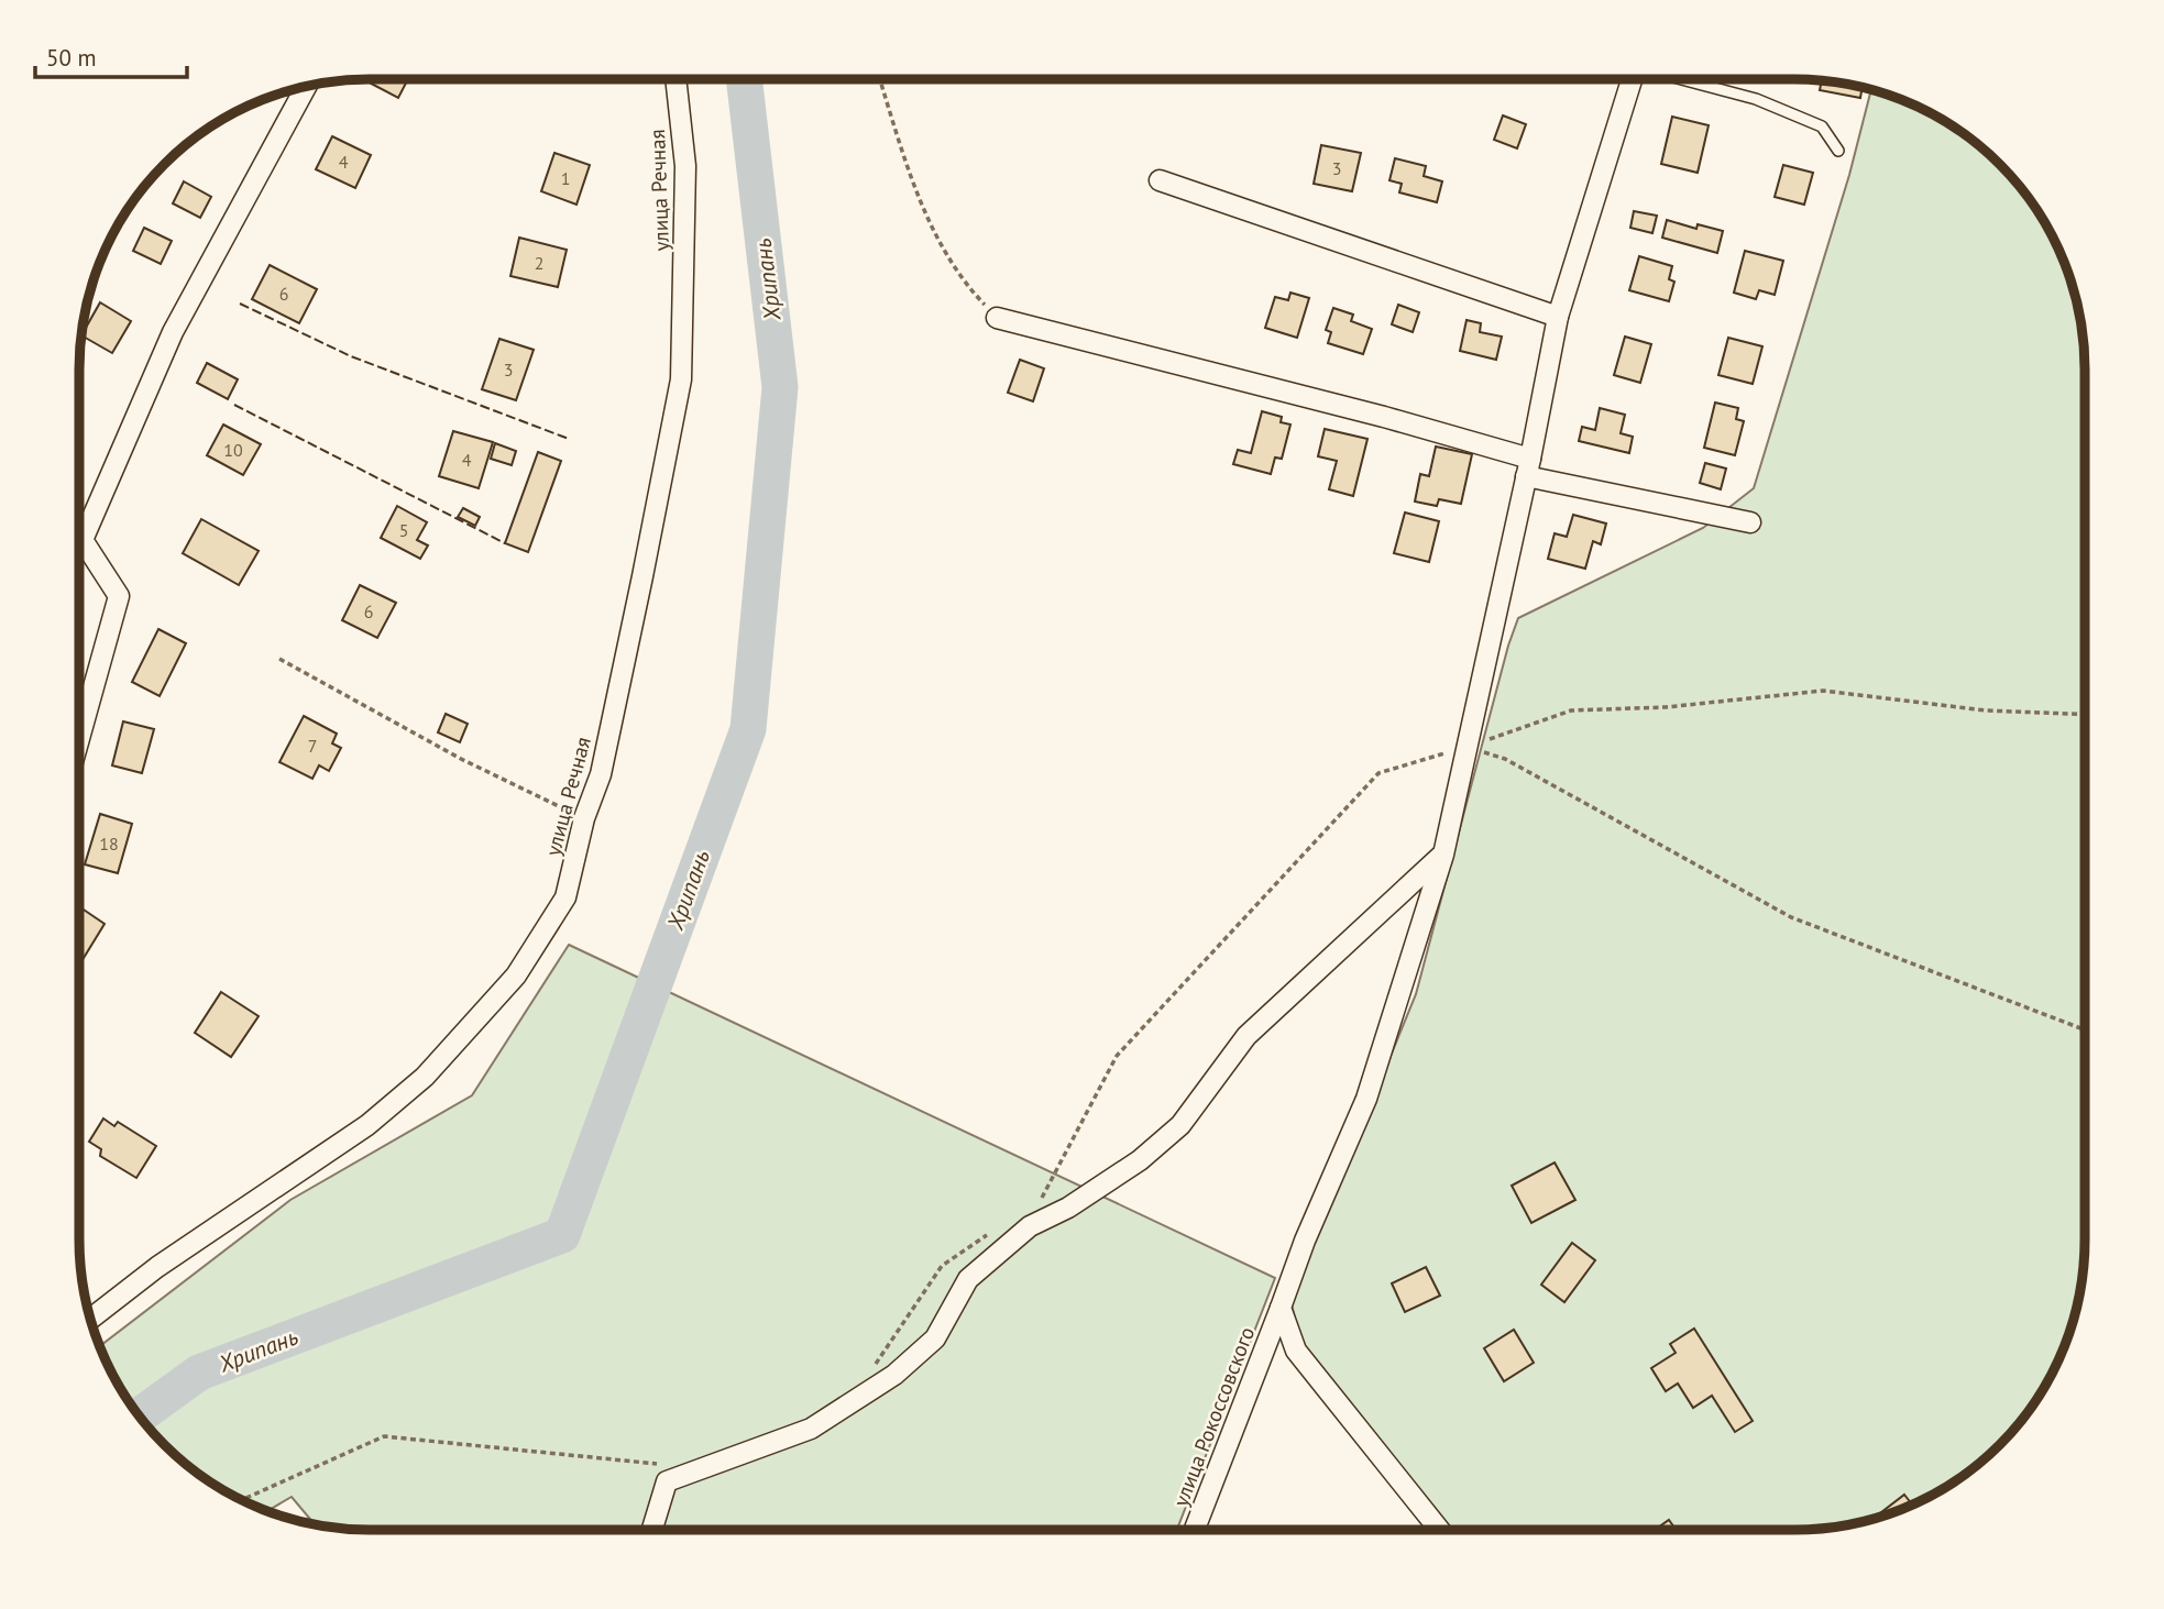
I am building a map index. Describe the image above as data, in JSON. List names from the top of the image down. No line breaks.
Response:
{"streets":{"street":["улица Речная","улица Рокоссовского"]},"water":["Хрипань"],"house_numbers":["4","3","1","2","6","3","10","4","5","6","7","18"],"scale_bar":"50 m"}
